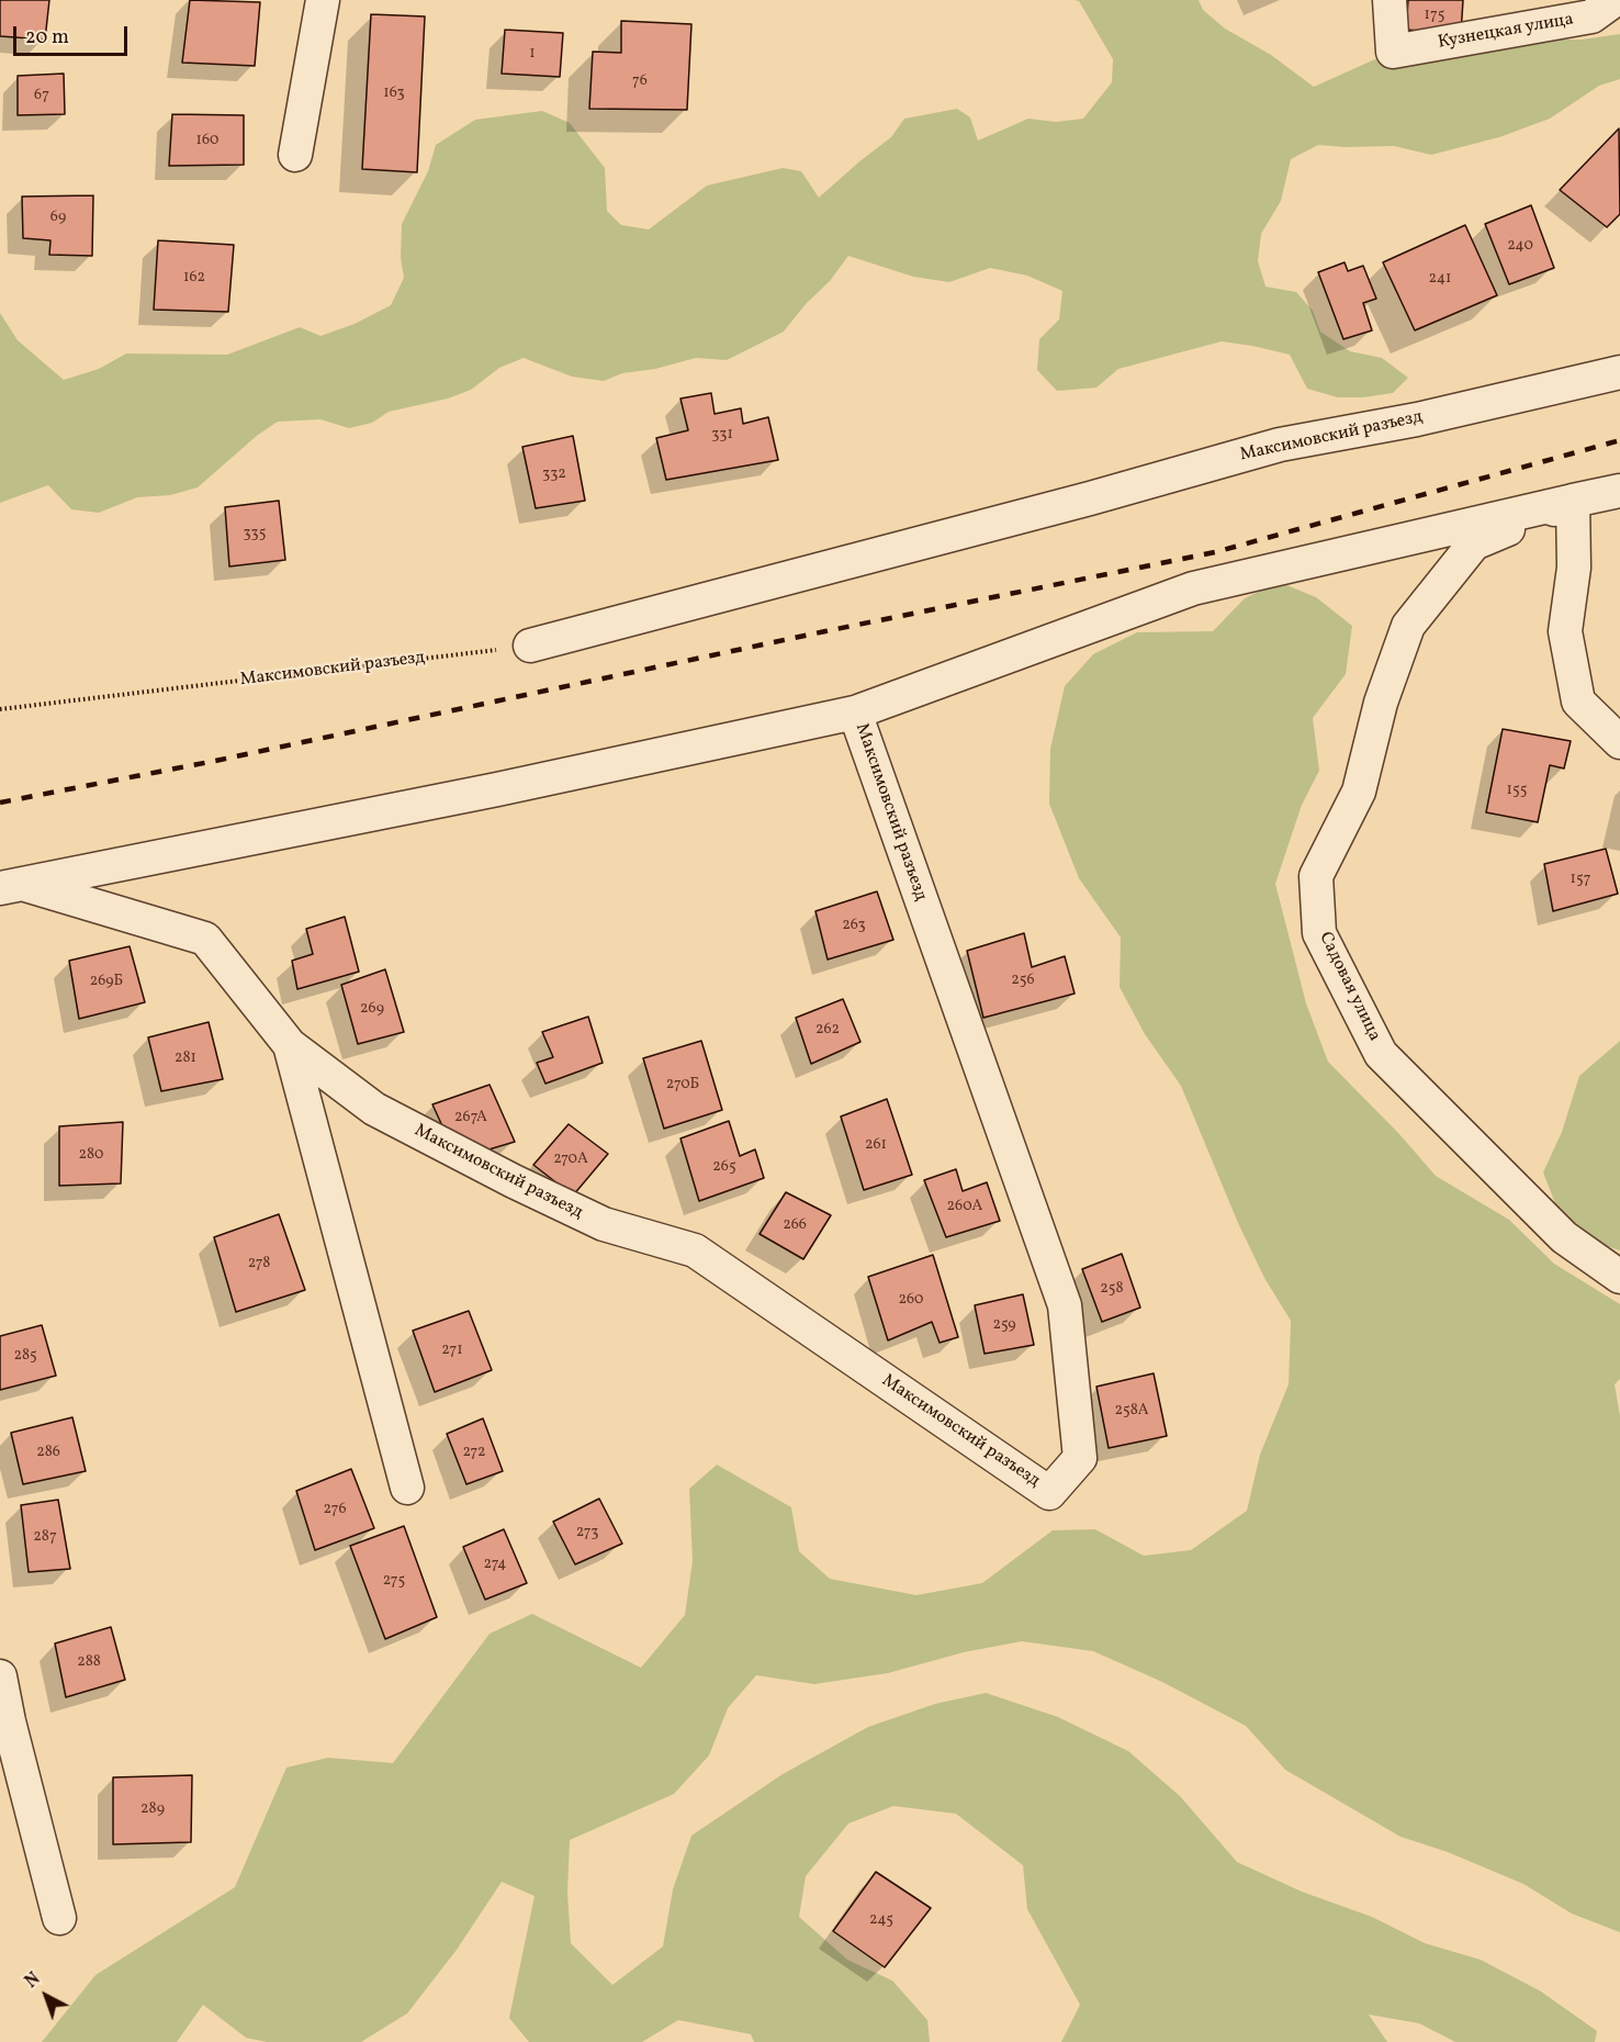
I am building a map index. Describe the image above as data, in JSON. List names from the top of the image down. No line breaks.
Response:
{"streets":{"street":["Кузнецкая улица","Максимовский разъезд","Садовая улица"]},"crossings":[["Максимовский разъезд","Садовая улица"]],"house_numbers":["175","1","76","163","67","160","69","240","162","241","331","332","335","155","157","263","256","269Б","269","262","281","270Б","267А","261","280","270А","265","260А","266","278","258","260","259","271","285","258А","286","272","276","273","287","274","275","288","289","245"],"scale_bar":"20 m","north":"top left"}
